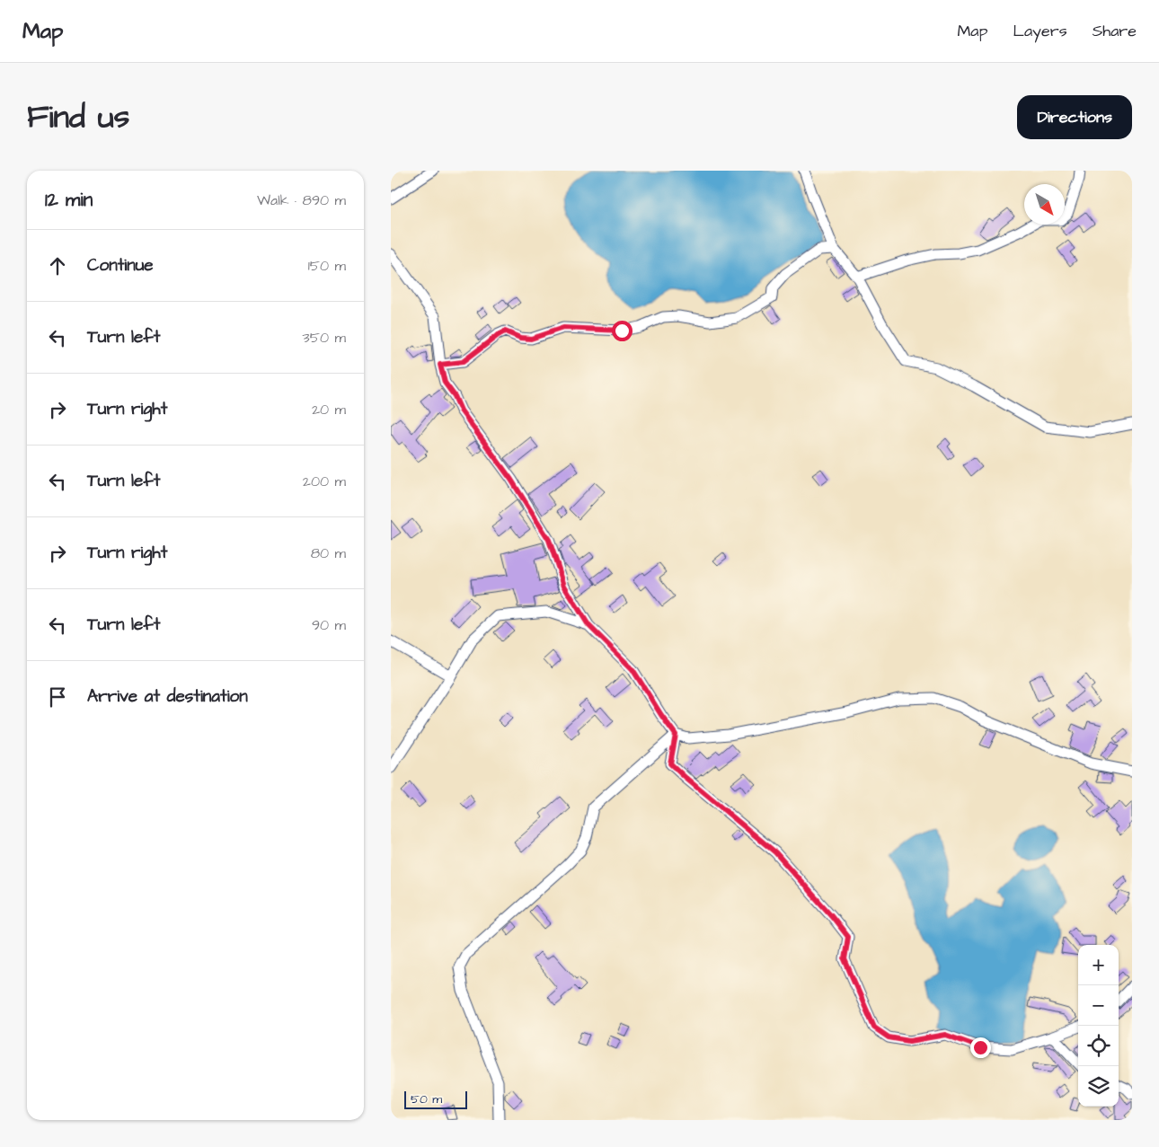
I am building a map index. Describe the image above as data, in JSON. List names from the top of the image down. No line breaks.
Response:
{"scale_bar":"50 m","north":"bottom right","page":{"header":"Map","nav":["Map","Layers","Share"],"title":"Find us","buttons":"Directions","heading":["12 min","Walk · 890 m"],"list":[["Continue","150 m"],["Turn left","350 m"],["Turn right","20 m"],["Turn left","200 m"],["Turn right","80 m"],["Turn left","90 m"],"Arrive at destination"],"map_buttons":["+","−"],"scale":"50 m"}}
